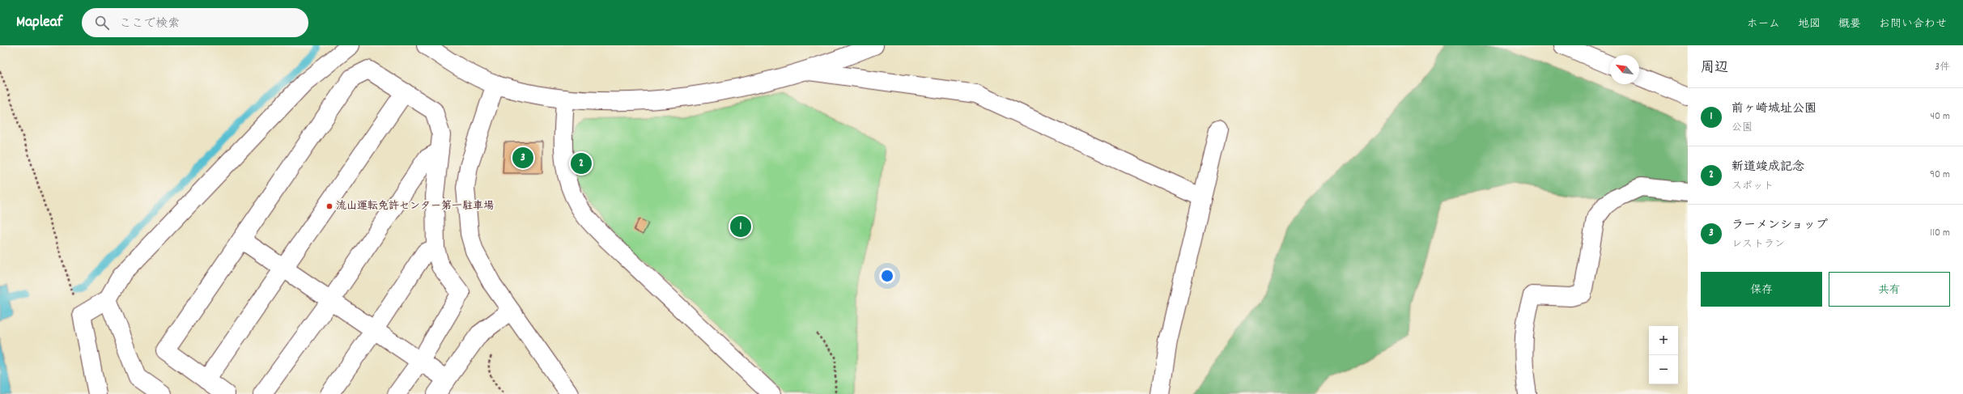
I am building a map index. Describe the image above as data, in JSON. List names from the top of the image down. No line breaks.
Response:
{"places":["流山運転免許センター第一駐車場"],"north":"top left","page":{"header":"Mapleaf","search":"ここで検索","nav":["ホーム","地図","概要","お問い合わせ"],"heading":["周辺","3件"],"list":[{"mark":"1","name":"前ヶ崎城址公園","note":"公園","value":"40 m"},{"mark":"2","name":"新道竣成記念","note":"スポット","value":"90 m"},{"mark":"3","name":"ラーメンショップ","note":"レストラン","value":"110 m"}],"pins":["3","2","1"],"buttons":["保存","共有"],"map_buttons":["+","−"]}}
